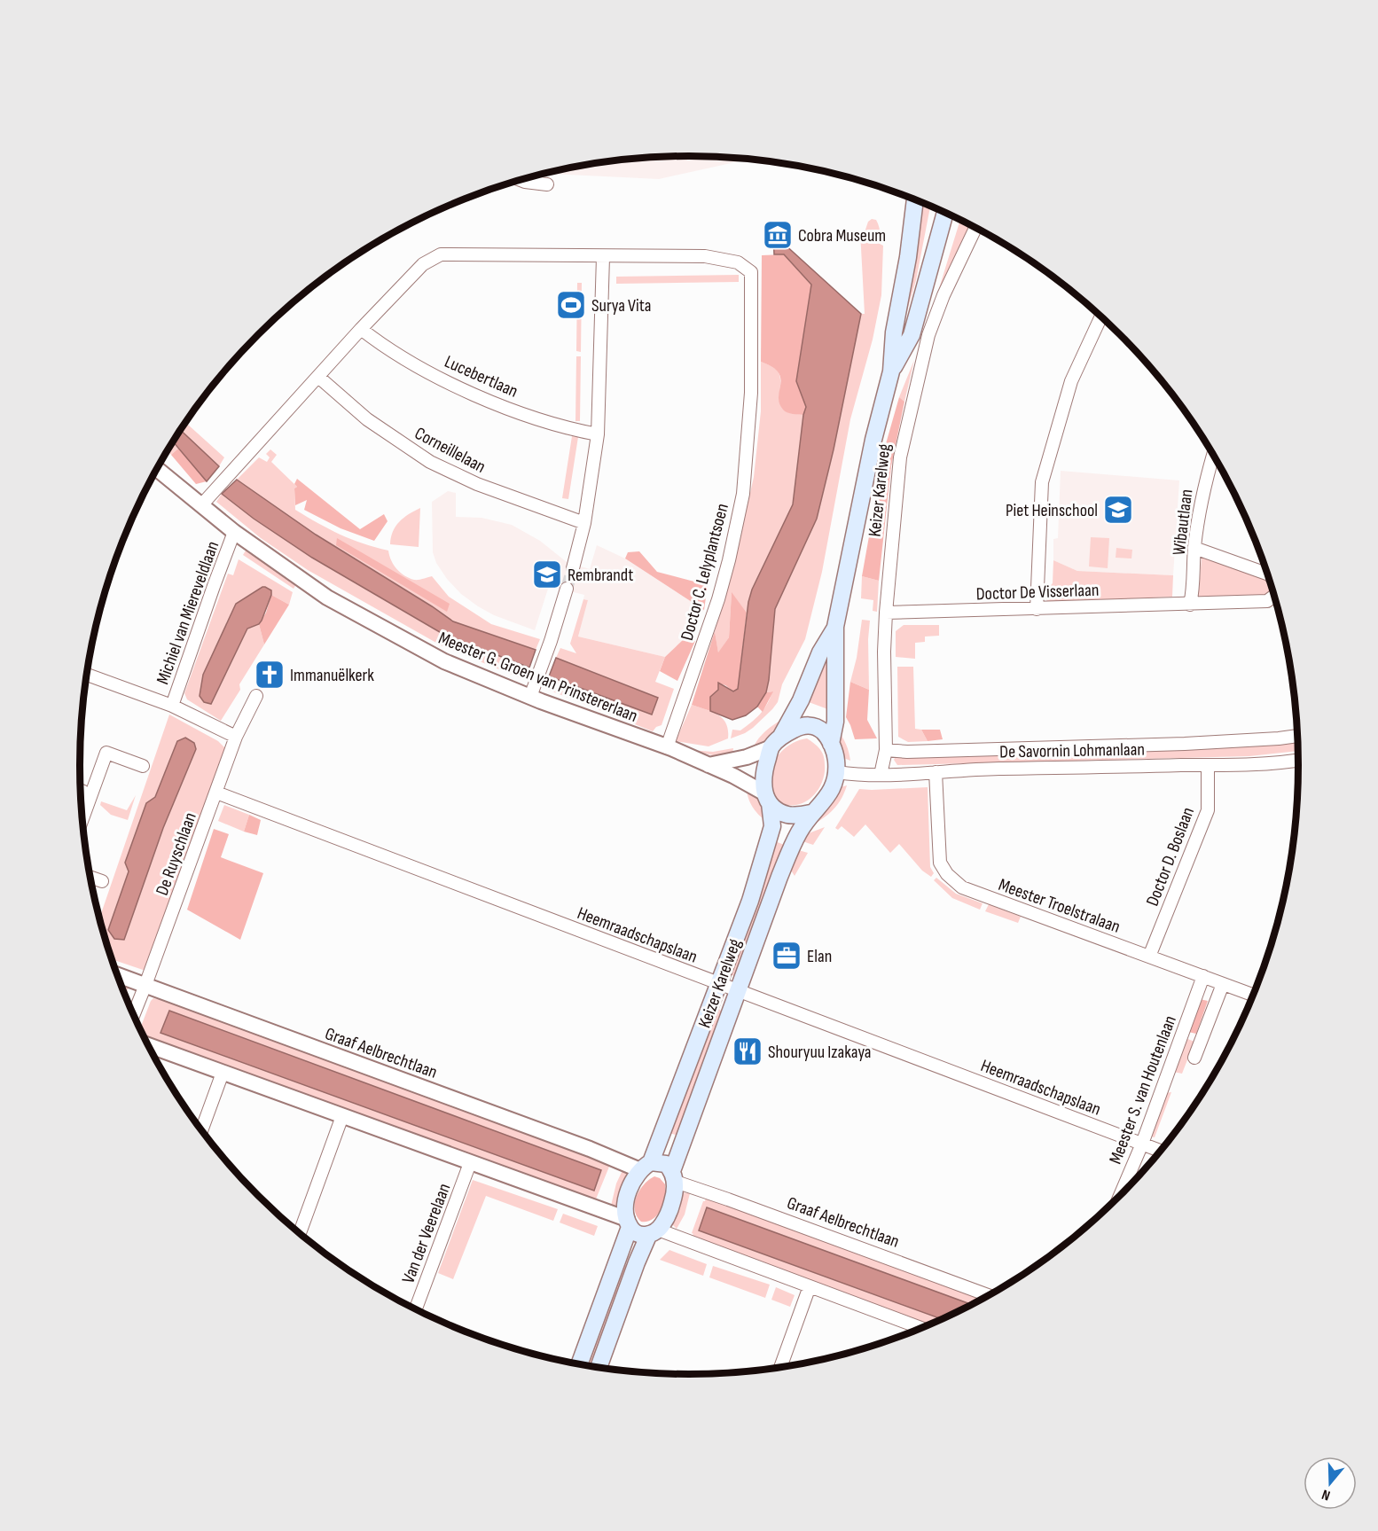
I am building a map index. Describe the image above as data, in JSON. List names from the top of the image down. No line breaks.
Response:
{"streets":{"main road":["Keizer Karelweg"],"street":["Lucebertlaan","Corneillelaan","Wibautlaan","Doctor C. Lelyplantsoen","Doctor De Visserlaan","Michiel van Miereveldlaan","Meester G. Groen van Prinstererlaan","De Savornin Lohmanlaan","De Ruyschlaan","Doctor D. Boslaan","Meester Troelstralaan","Heemraadschapslaan","Graaf Aelbrechtlaan","Meester S. van Houtenlaan","Van der Veerelaan"]},"crossings":[["Keizer Karelweg","Doctor De Visserlaan"],["Keizer Karelweg","Meester G. Groen van Prinstererlaan"],["Keizer Karelweg","De Savornin Lohmanlaan"],["Keizer Karelweg","Heemraadschapslaan"],["Keizer Karelweg","Graaf Aelbrechtlaan"],["Wibautlaan","Doctor De Visserlaan"],["Doctor C. Lelyplantsoen","Meester G. Groen van Prinstererlaan"],["Michiel van Miereveldlaan","Meester G. Groen van Prinstererlaan"],["Meester G. Groen van Prinstererlaan","De Savornin Lohmanlaan"],["De Savornin Lohmanlaan","Doctor D. Boslaan"],["De Savornin Lohmanlaan","Meester Troelstralaan"],["De Ruyschlaan","Heemraadschapslaan"],["De Ruyschlaan","Graaf Aelbrechtlaan"],["Doctor D. Boslaan","Meester Troelstralaan"],["Meester Troelstralaan","Meester S. van Houtenlaan"],["Heemraadschapslaan","Meester S. van Houtenlaan"]],"places":{"museum":["Cobra Museum"],"sports":["Surya Vita"],"school or university":["Piet Heinschool","Rembrandt"],"church":["Immanuëlkerk"],"office":["Elan"],"restaurant":["Shouryuu Izakaya"]},"north":"bottom"}
